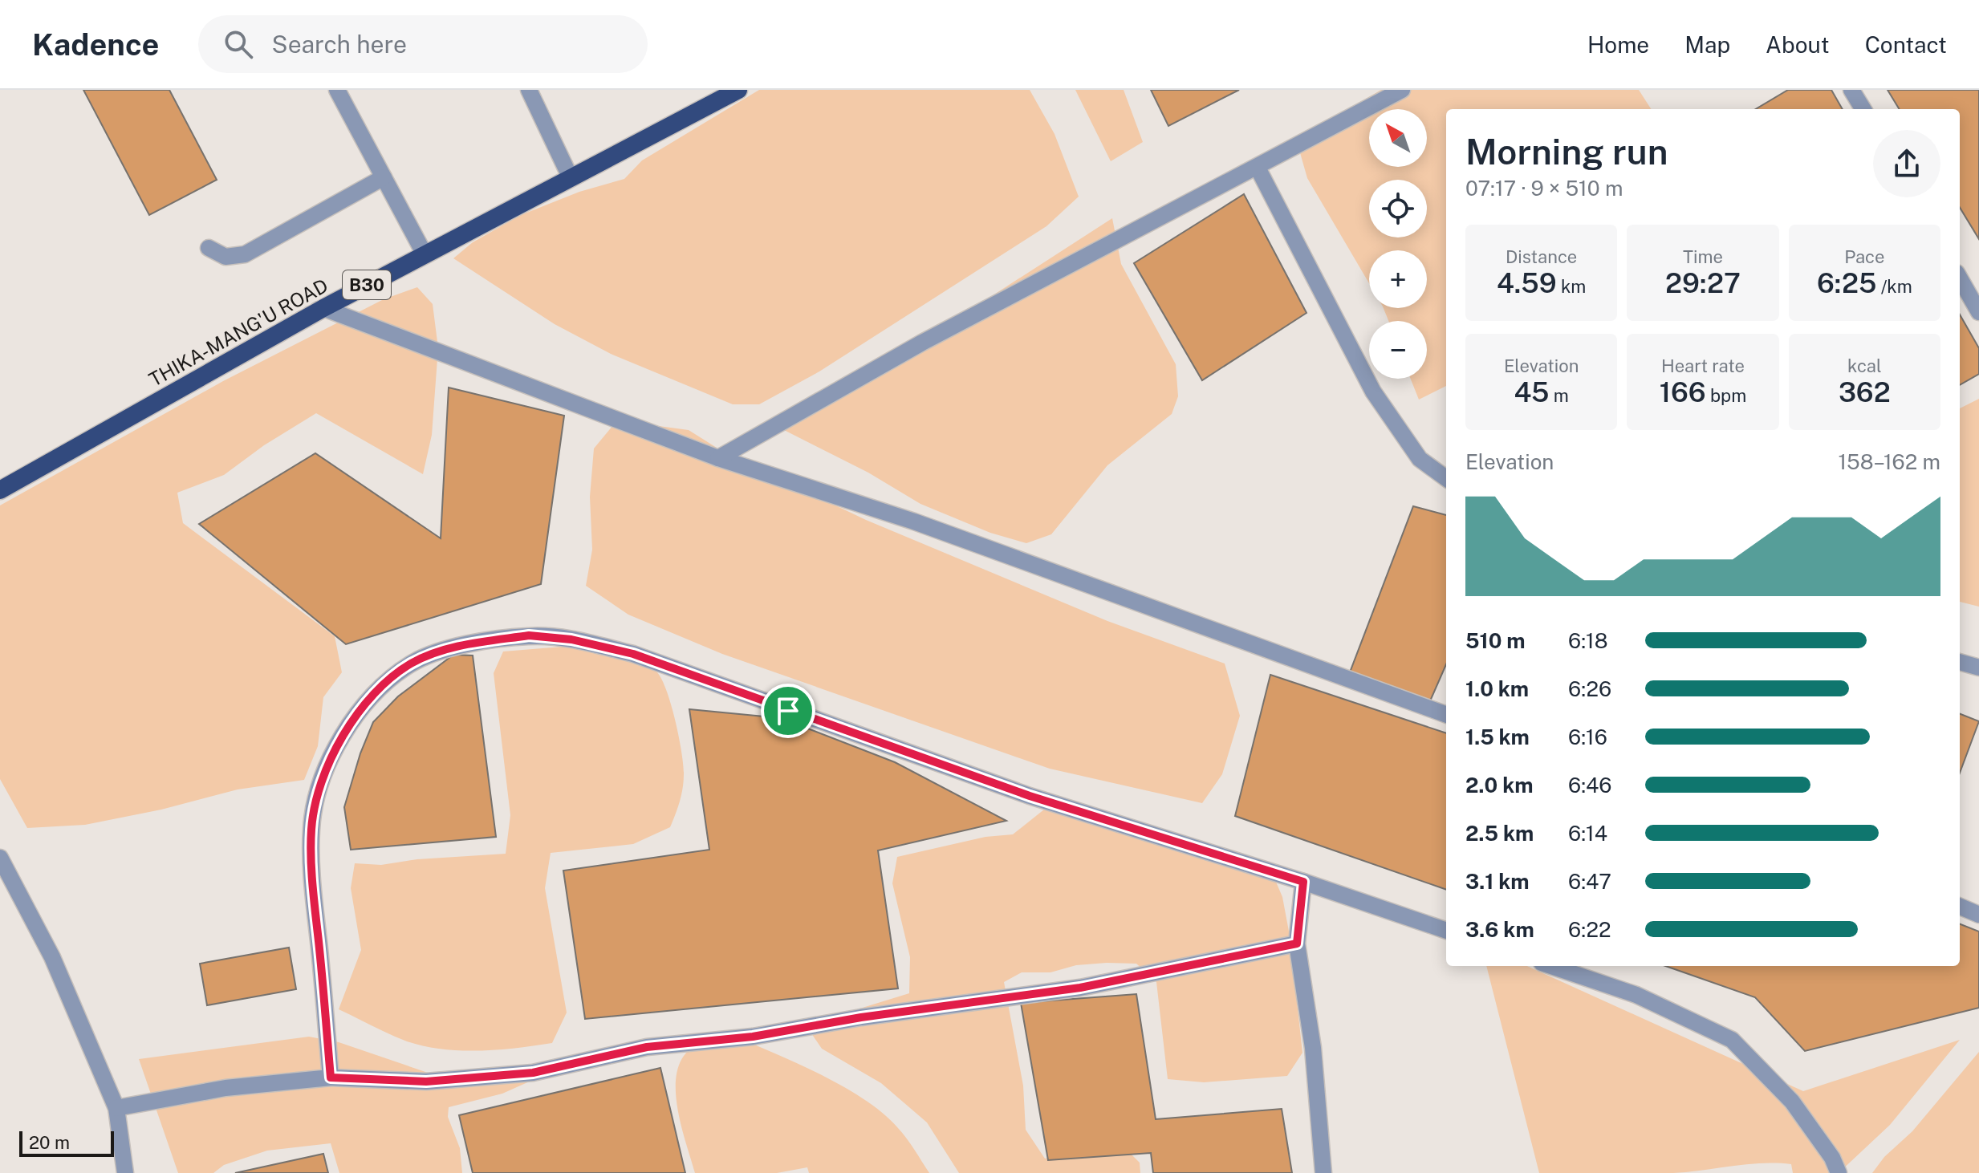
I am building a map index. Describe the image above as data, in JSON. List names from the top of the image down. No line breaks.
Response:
{"streets":{"highway":["B30","THIKA-MANG'U ROAD"]},"scale_bar":"20 m","north":"top left","page":{"header":"Kadence","search":"Search here","nav":["Home","Map","About","Contact"],"map_buttons":["+","−"],"heading":["Morning run","07:17 · 9 × 510 m"],"stats":[["Distance","4.59 km"],["Time","29:27"],["Pace","6:25 /km"],["Elevation","45 m"],["Heart rate","166 bpm"],["kcal","362"]],"chart":["Elevation","158–162 m"],"list":[{"name":"510 m","note":"6:18"},{"name":"1.0 km","note":"6:26"},{"name":"1.5 km","note":"6:16"},{"name":"2.0 km","note":"6:46"},{"name":"2.5 km","note":"6:14"},{"name":"3.1 km","note":"6:47"},{"name":"3.6 km","note":"6:22"}],"scale":"20 m"}}
